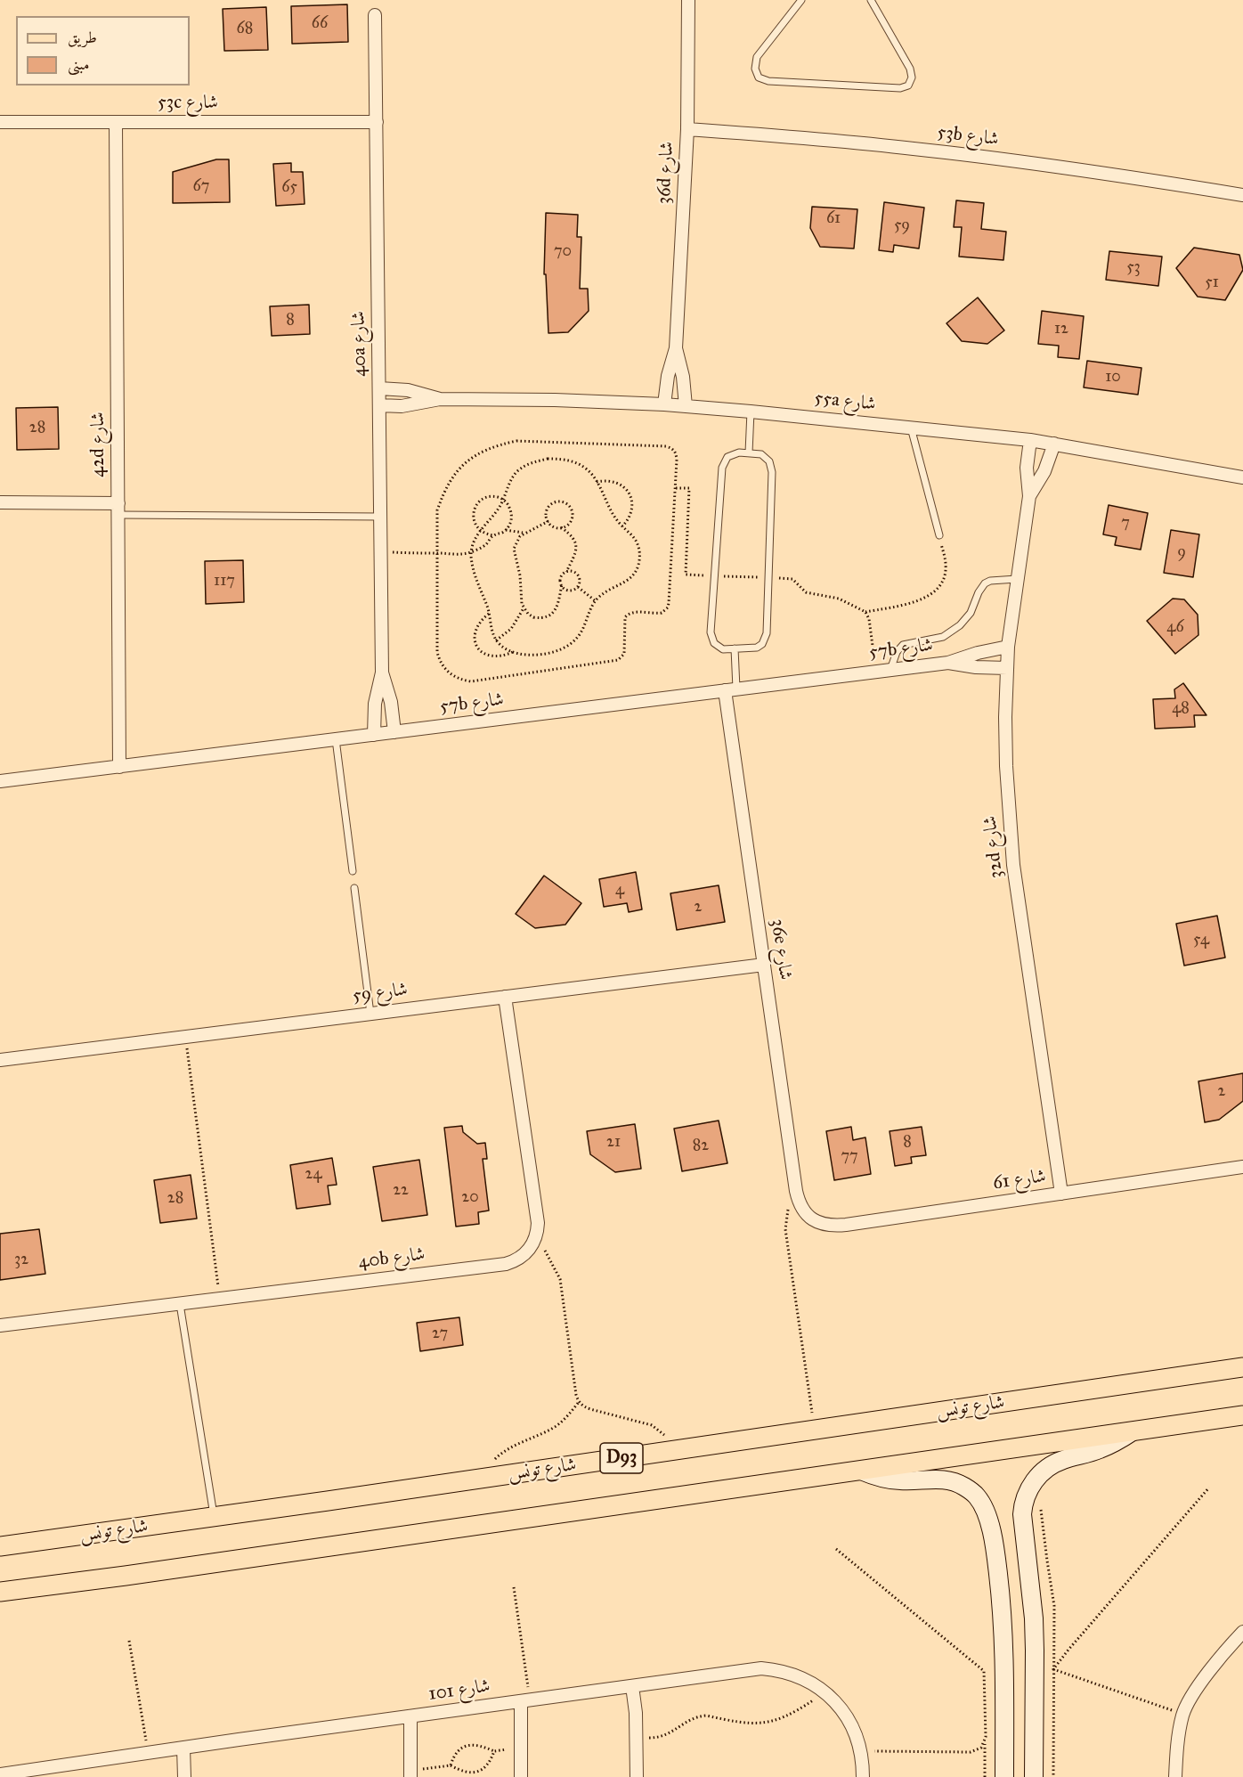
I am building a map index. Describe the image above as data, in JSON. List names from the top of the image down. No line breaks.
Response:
{"streets":{"main road":["شارع تونس","D93"],"street":["53c شارع","53b شارع","36d شارع","40a شارع","55a شارع","42d شارع","57b شارع","32d شارع","36e شارع","شارع 59","شارع 61","40b شارع","شارع 101"]},"crossings":[["53c شارع","40a شارع"],["53c شارع","42d شارع"],["53b شارع","36d شارع"],["36d شارع","55a شارع"],["40a شارع","55a شارع"],["40a شارع","57b شارع"],["55a شارع","32d شارع"],["42d شارع","57b شارع"],["57b شارع","32d شارع"],["57b شارع","36e شارع"],["32d شارع","شارع 61"],["36e شارع","شارع 59"],["36e شارع","شارع 61"]],"house_numbers":["66","68","67","65","61","59","70","53","51","8","12","10","28","7","9","117","46","48","4","2","54","2","21","8","82","77","24","22","20","28","32","27"],"legend":["طريق","مبنى"]}
